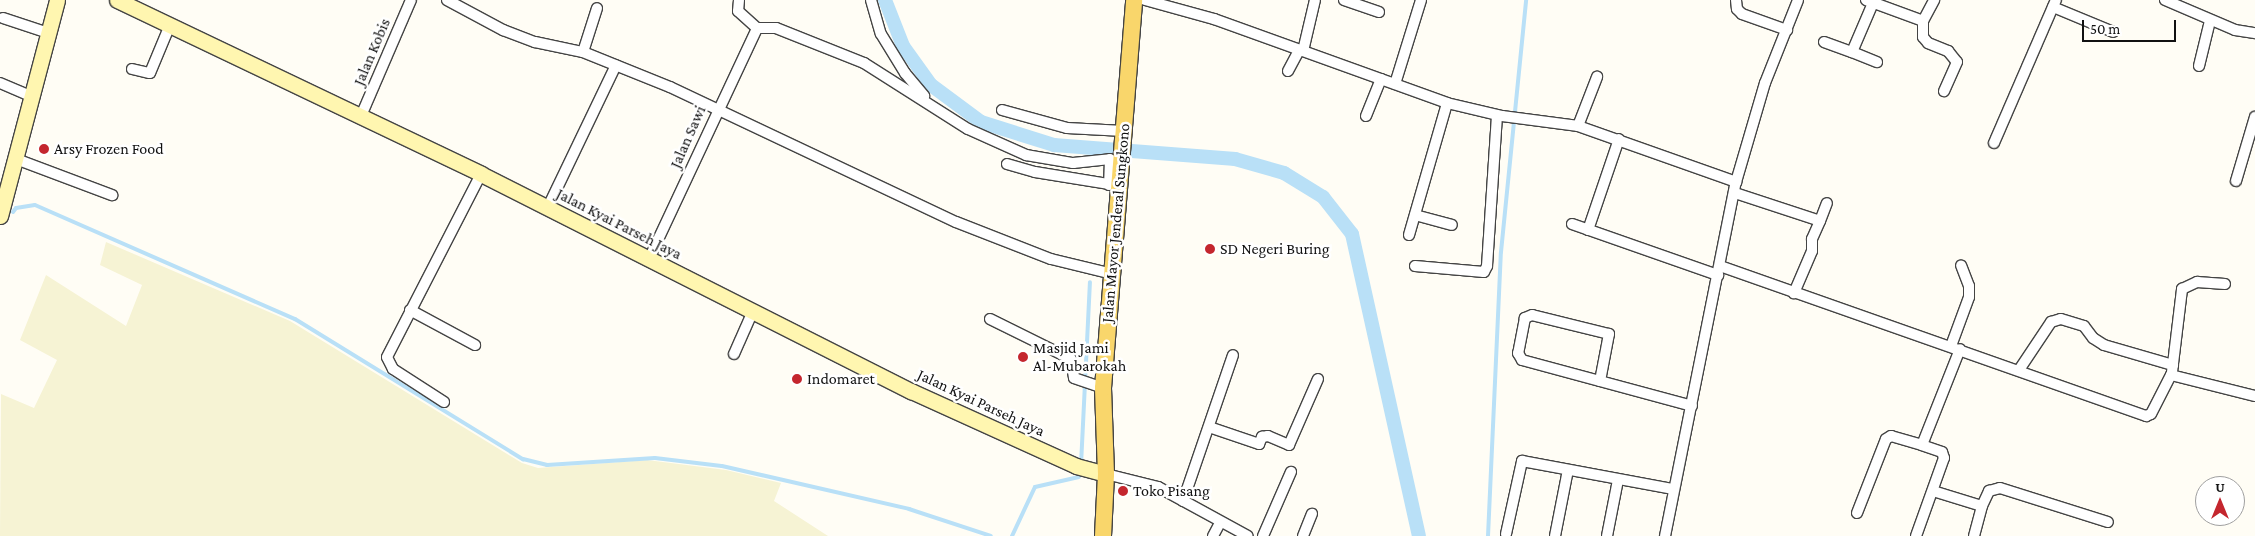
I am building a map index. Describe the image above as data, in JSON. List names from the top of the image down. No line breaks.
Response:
{"streets":{"main road":["Jalan Mayor Jenderal Sungkono","Jalan Kyai Parseh Jaya"],"street":["Jalan Kobis","Jalan Sawi"]},"crossings":[["Jalan Kobis","Jalan Kyai Parseh Jaya"],["Jalan Sawi","Jalan Kyai Parseh Jaya"],["Jalan Mayor Jenderal Sungkono","Jalan Kyai Parseh Jaya"]],"places":["Arsy Frozen Food","SD Negeri Buring","Masjid Jami Al-Mubarokah","Indomaret","Toko Pisang"],"scale_bar":"50 m","north":"top"}
